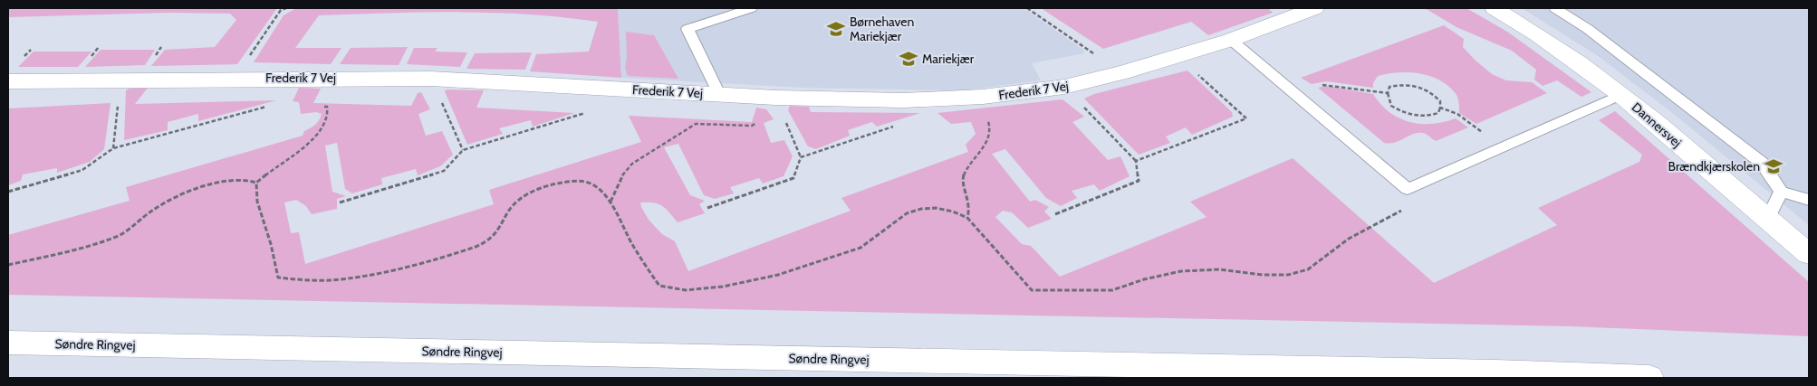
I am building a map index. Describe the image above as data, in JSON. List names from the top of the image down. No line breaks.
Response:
{"streets":{"street":["Frederik 7 Vej","Dannersvej","Søndre Ringvej"]},"places":{"school or university":["Børnehaven Mariekjær","Mariekjær","Brændkjærskolen"]}}
